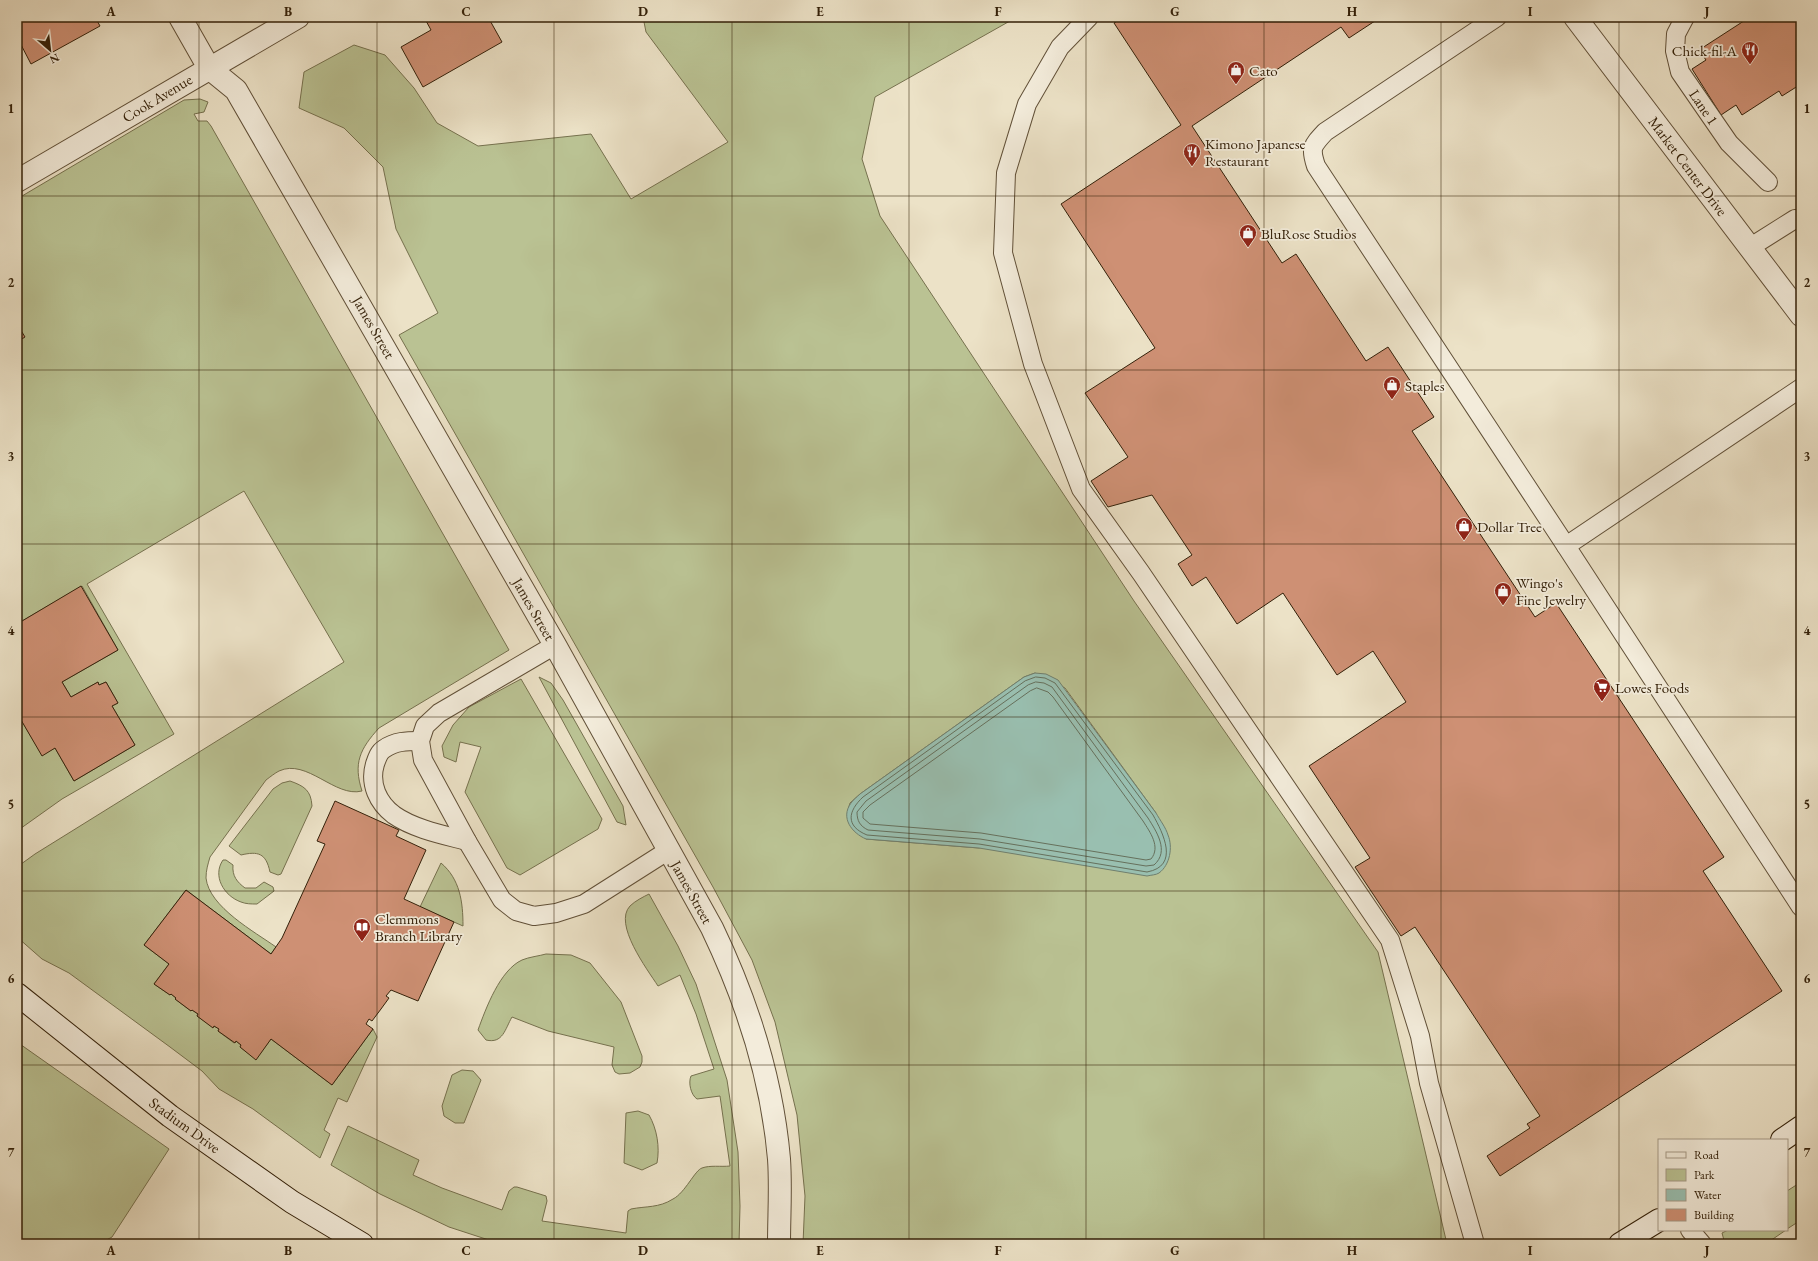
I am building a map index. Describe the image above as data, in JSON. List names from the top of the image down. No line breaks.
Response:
{"streets":{"street":["Cook Avenue","Market Center Drive","James Street","Stadium Drive"],"lane":["Lane 1"]},"crossings":[["Cook Avenue","James Street"]],"places":{"restaurant":["Chick-fil-A","Kimono Japanese Restaurant"],"shop":["Cato","BluRose Studios","Staples","Dollar Tree","Wingo's Fine Jewelry"],"supermarket":["Lowes Foods"],"library":["Clemmons Branch Library"]},"legend":["Road","Park","Water","Building"],"north":"bottom right","grid":{"columns":["A","B","C","D","E","F","G","H","I","J"],"rows":["1","2","3","4","5","6","7"]}}
